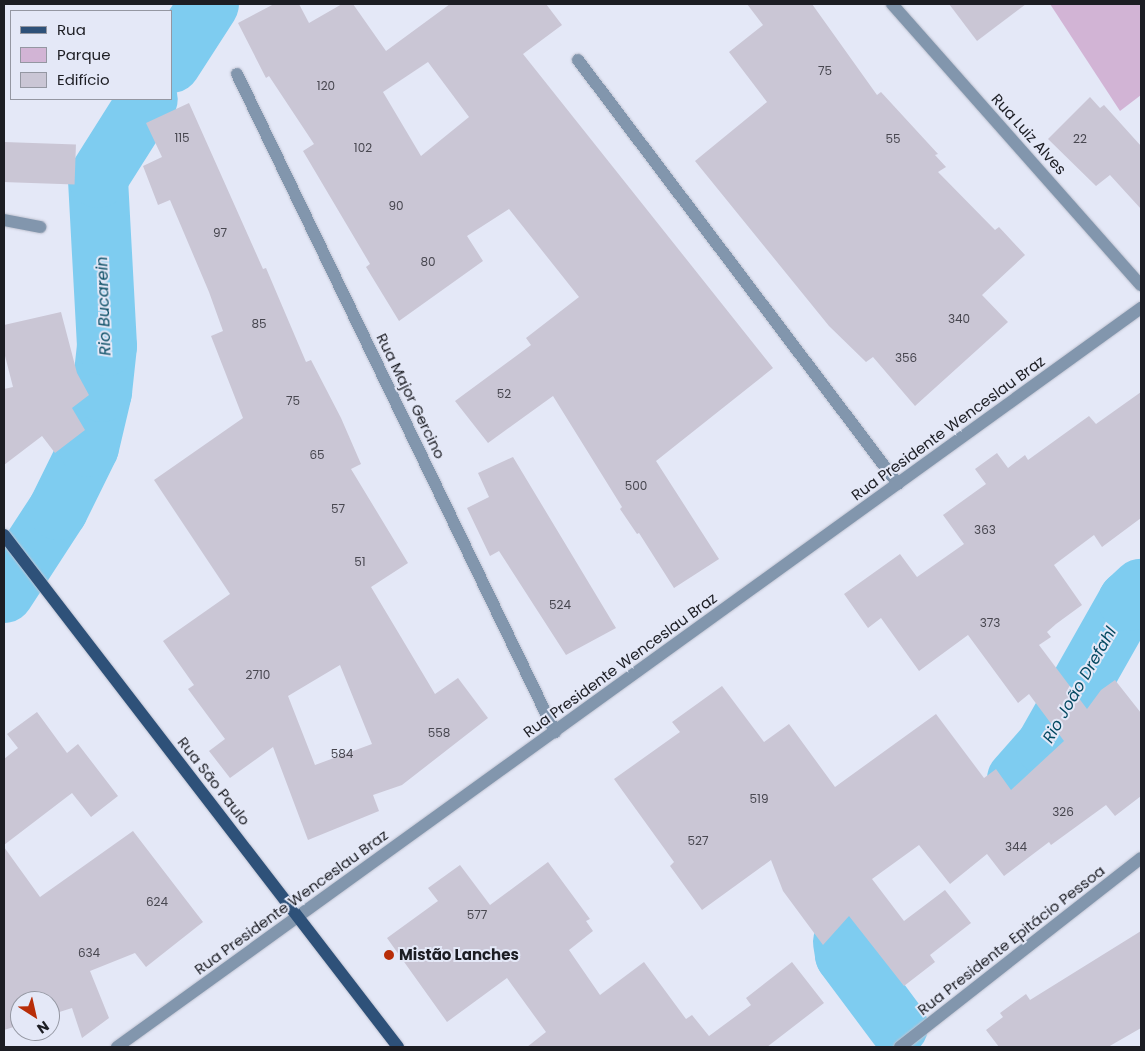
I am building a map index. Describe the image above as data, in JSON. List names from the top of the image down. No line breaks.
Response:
{"streets":{"main road":["Rua São Paulo"],"street":["Rua Luiz Alves","Rua Major Gercino","Rua Presidente Wenceslau Braz","Rua Presidente Epitácio Pessoa"]},"crossings":[["Rua Major Gercino","Rua Presidente Wenceslau Braz"],["Rua Presidente Wenceslau Braz","Rua São Paulo"]],"water":["Rio Bucarein","Rio João Drefahl"],"places":["Mistão Lanches"],"house_numbers":["75","120","115","55","22","102","90","97","80","340","85","356","52","75","65","500","57","363","51","524","373","2710","558","584","519","326","527","344","624","577","634"],"legend":["Rua","Parque","Edifício"],"north":"bottom right"}
